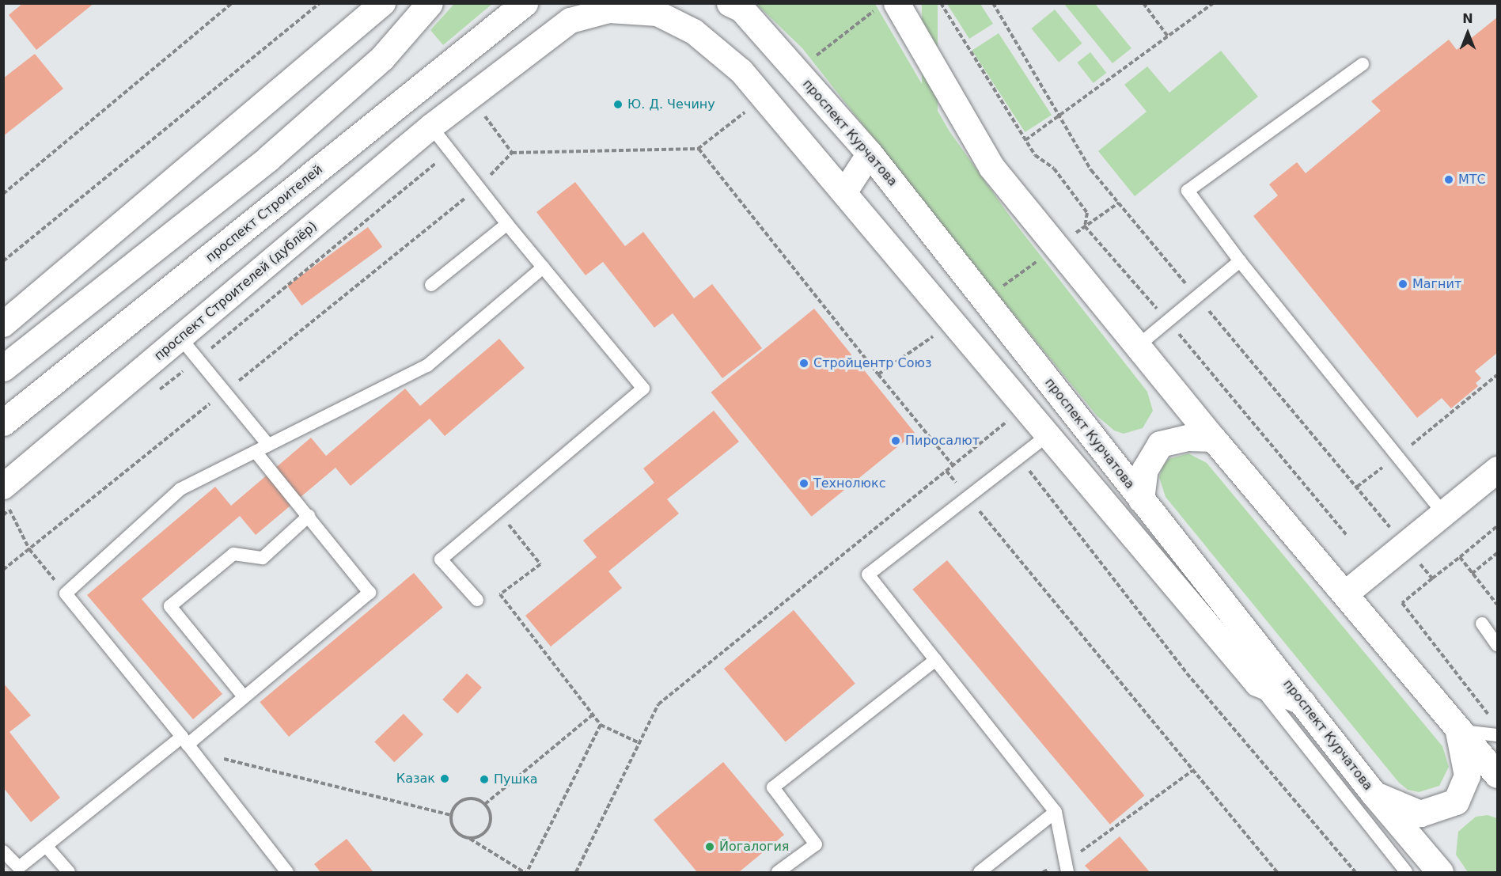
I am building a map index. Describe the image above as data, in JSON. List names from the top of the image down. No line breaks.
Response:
{"streets":{"main road":["проспект Курчатова","проспект Строителей"],"street":["проспект Строителей (дублёр)"]},"places":["Ю. Д. Чечину","МТС","Магнит","Стройцентр Союз","Пиросалют","Технолюкс","Казак","Пушка","Йогалогия"],"north":"top"}
